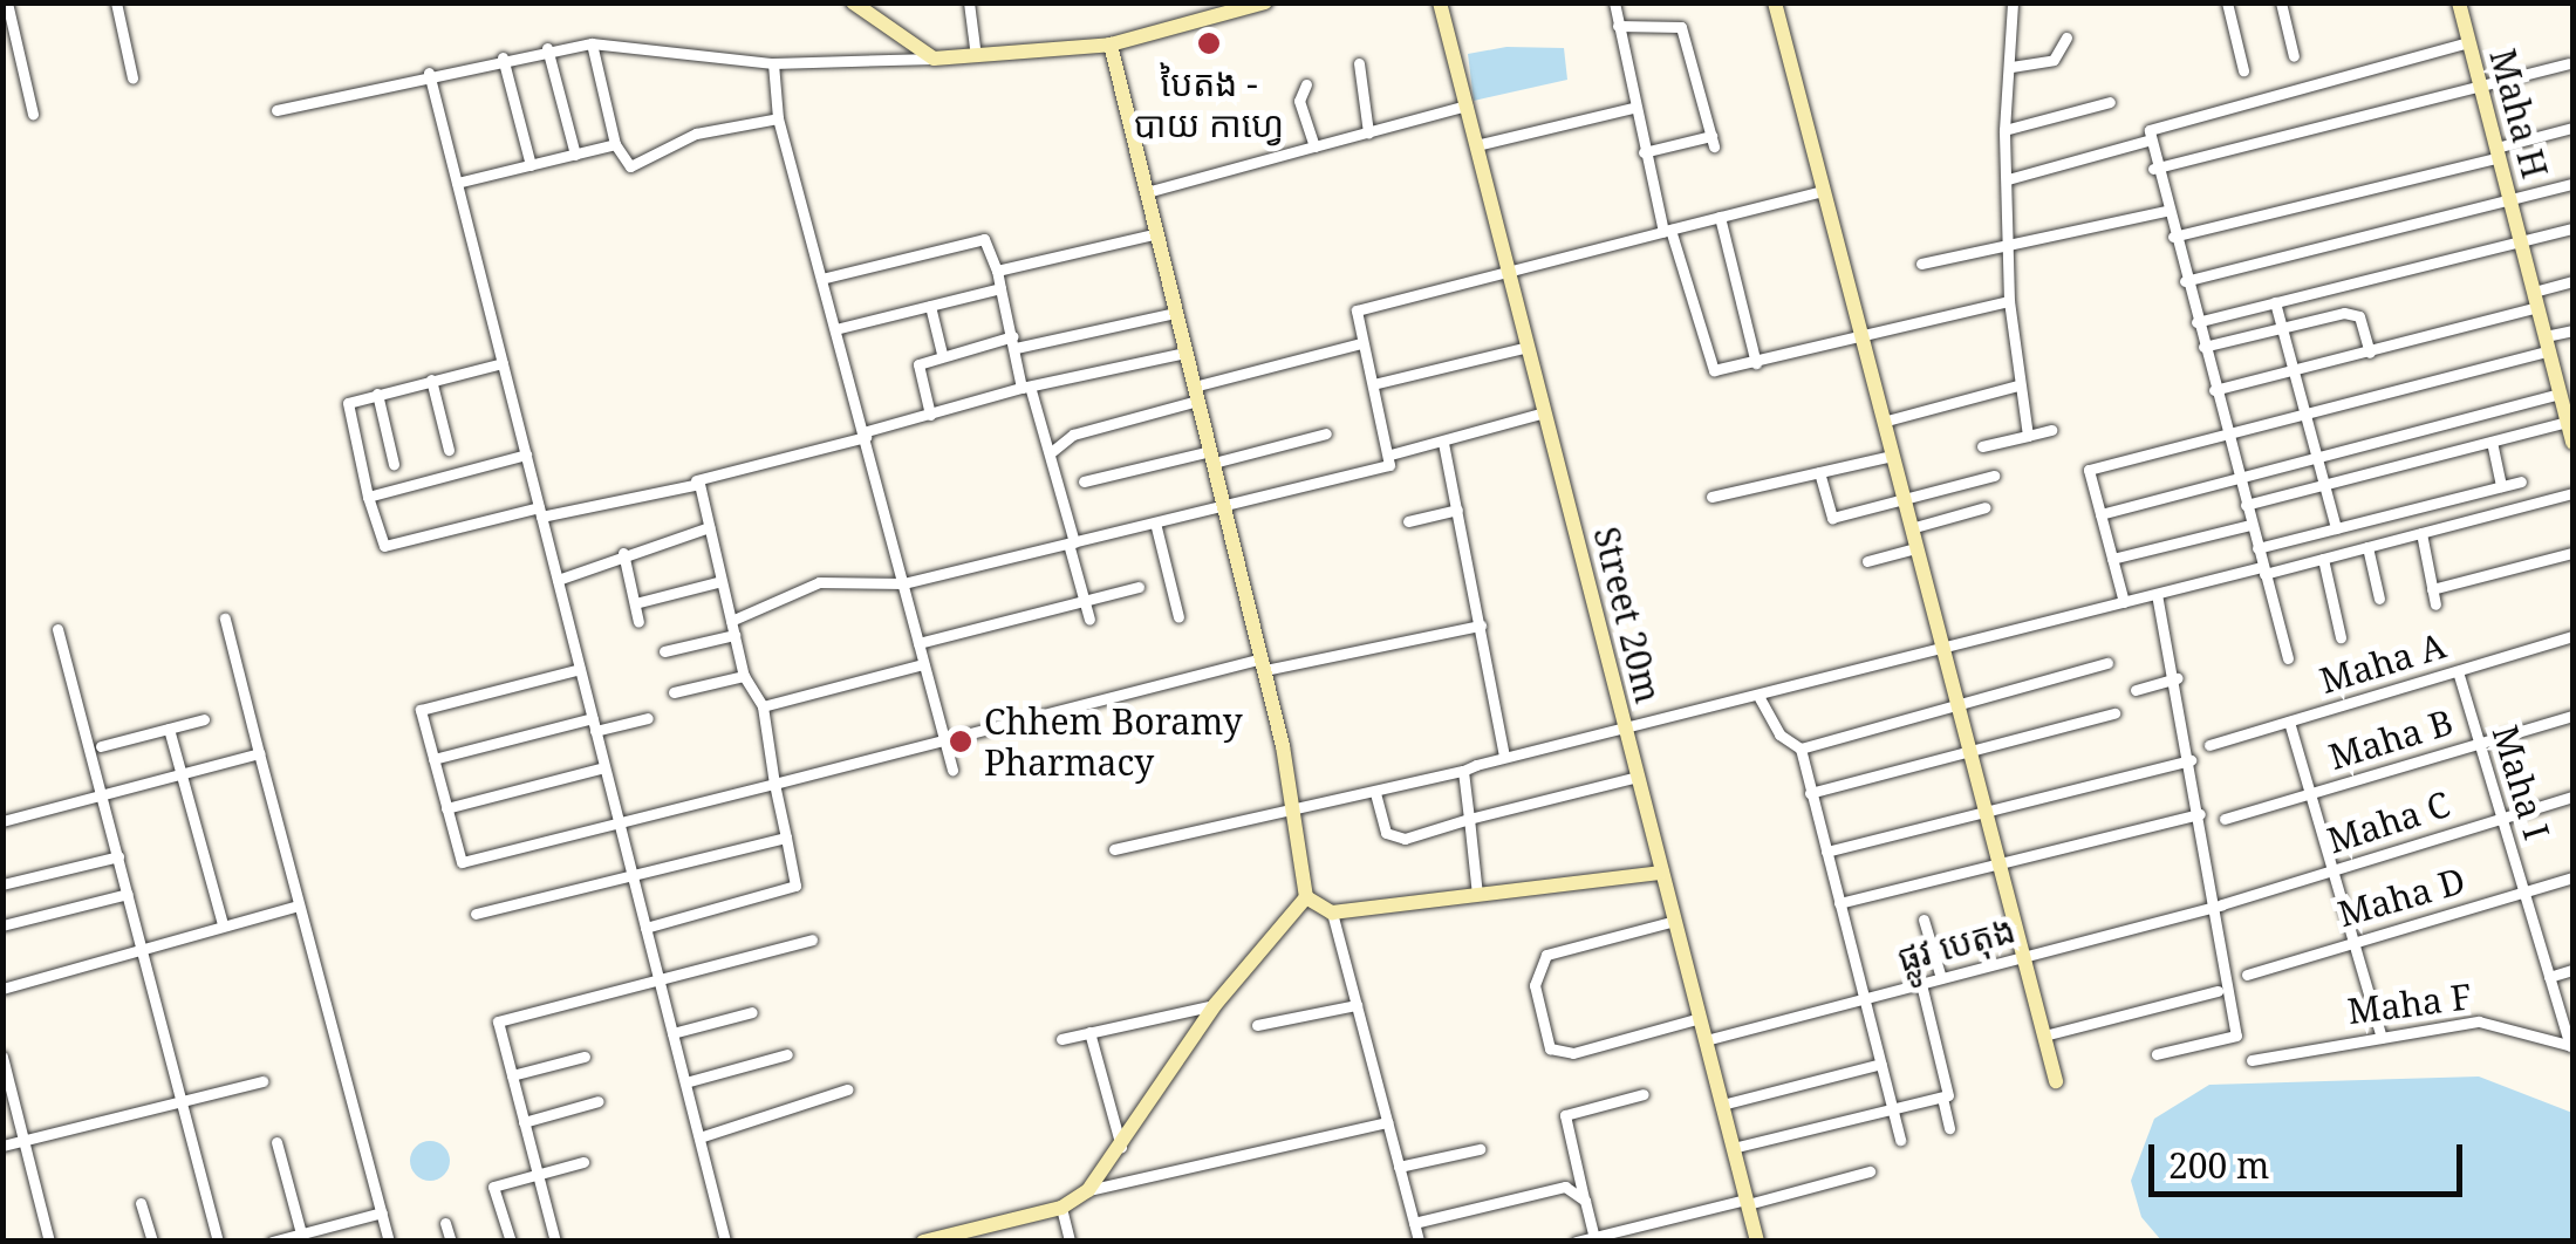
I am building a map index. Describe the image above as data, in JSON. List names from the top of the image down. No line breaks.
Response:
{"streets":{"street":["Maha H","Street 20m","Maha A","Maha B","Maha I","Maha C","Maha D","ផ្លូវ បេតុង","Maha F"]},"crossings":[["Street 20m","ផ្លូវ បេតុង"],["Maha A","Maha I"],["Maha B","Maha I"],["Maha I","Maha C"],["Maha I","Maha D"],["Maha I","Maha F"],["Maha C","ផ្លូវ បេតុង"]],"places":["បៃតង - បាយ កាហ្វេ","Chhem Boramy Pharmacy"],"scale_bar":"200 m"}
